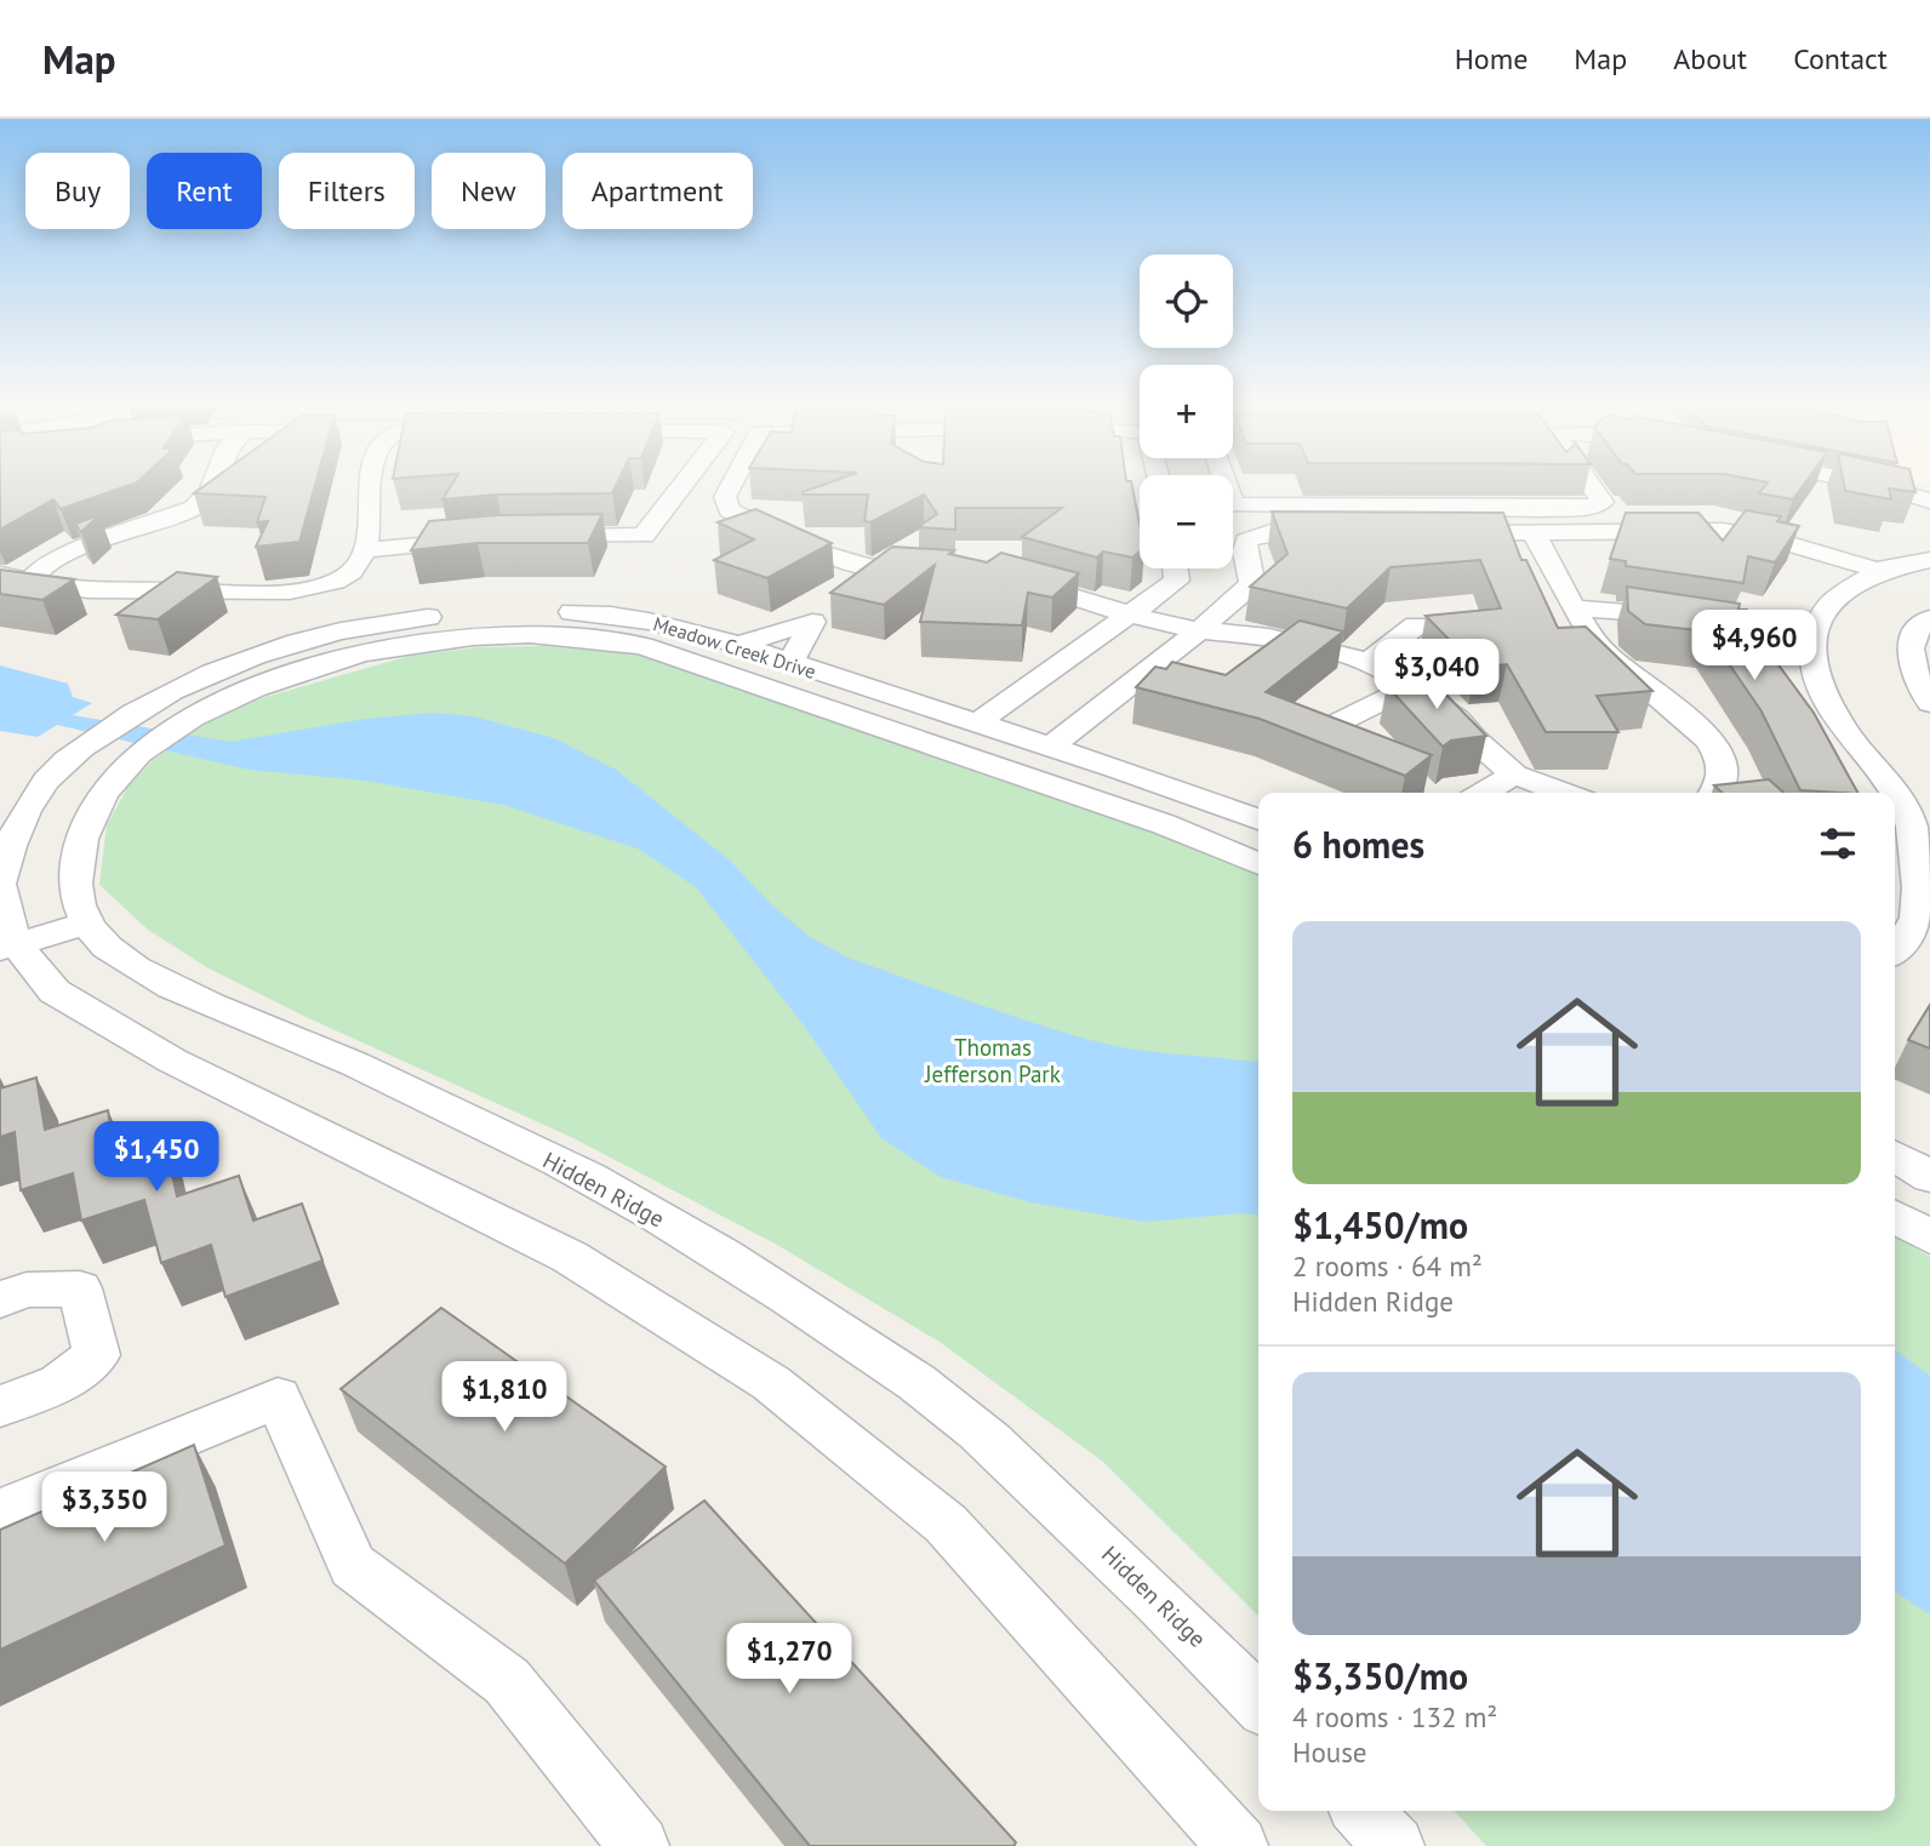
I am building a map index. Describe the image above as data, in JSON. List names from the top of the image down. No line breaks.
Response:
{"streets":{"street":["Meadow Creek Drive","Hidden Ridge"]},"crossings":[["Meadow Creek Drive","Hidden Ridge"]],"parks":["Thomas Jefferson Park"],"page":{"header":"Map","nav":["Home","Map","About","Contact"],"chip":["Buy","Rent","Filters","New","Apartment"],"map_buttons":["+","−"],"price":["$4,960","$3,040","$1,450","$1,810","$3,350","$1,270"],"heading":"6 homes","list":[{"name":"$1,450/mo","note":"2 rooms · 64 m² · Hidden Ridge"},{"name":"$3,350/mo","note":"4 rooms · 132 m² · House"}]}}
